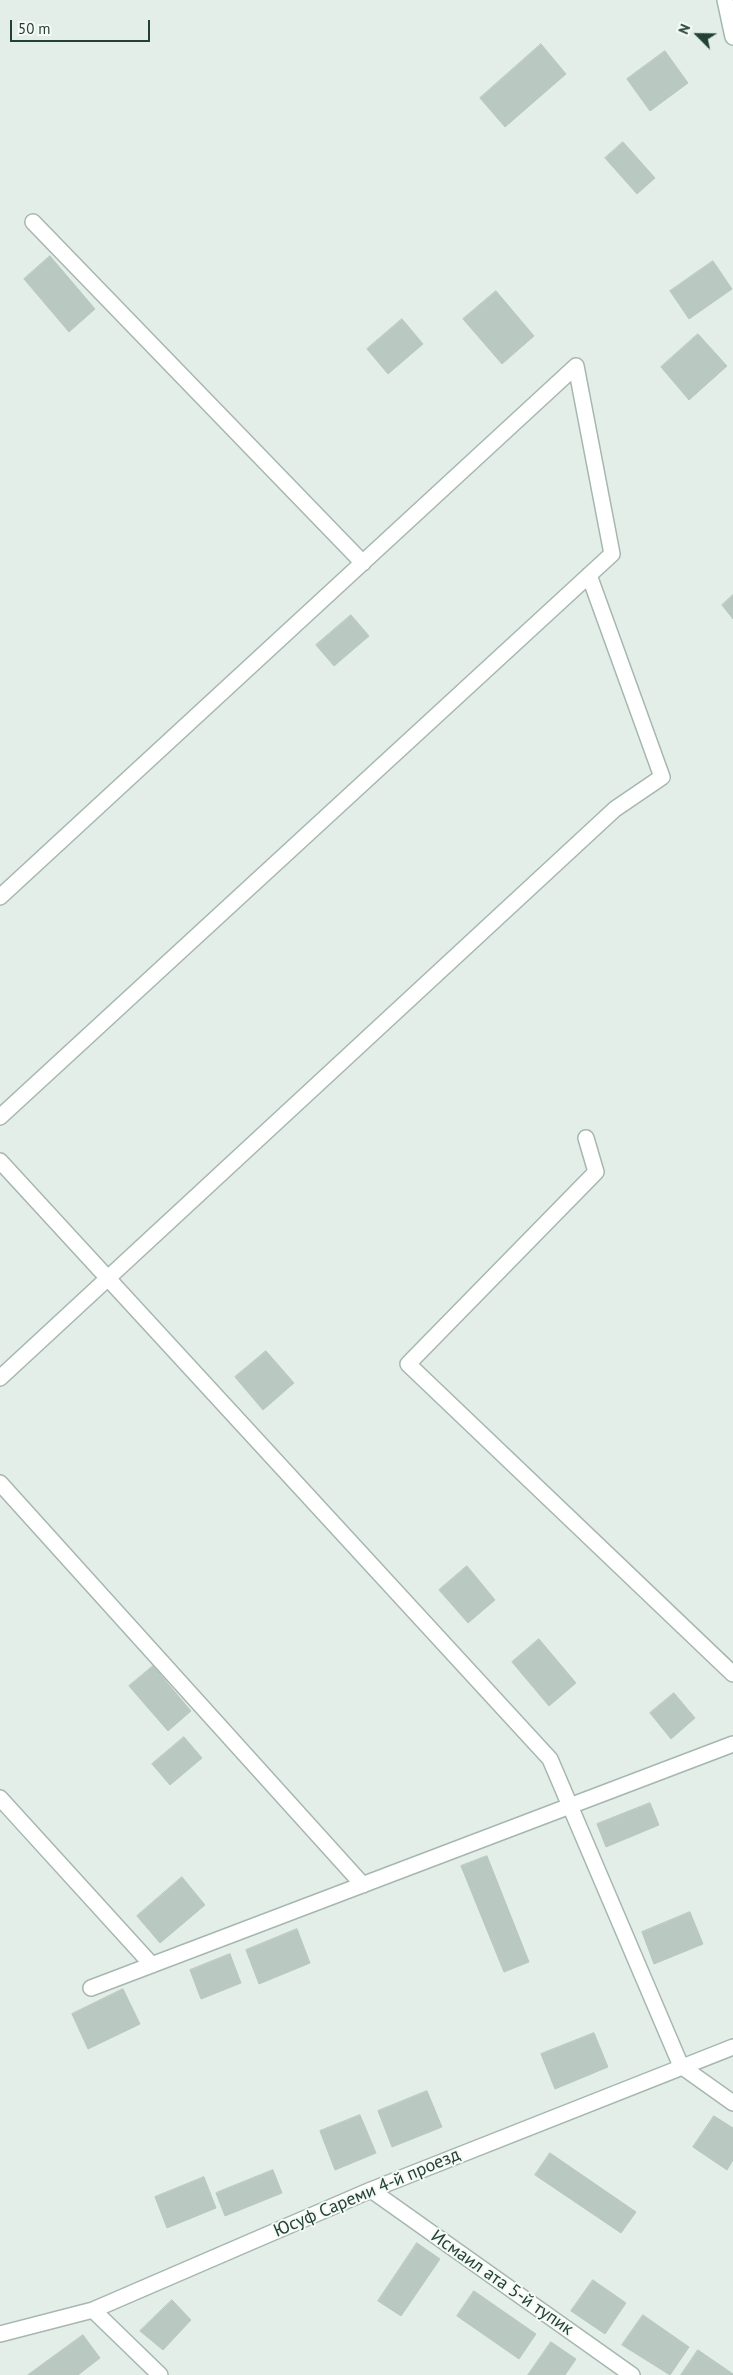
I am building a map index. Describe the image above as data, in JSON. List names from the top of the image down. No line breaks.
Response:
{"streets":{"street":["Юсуф Сареми 4-й проезд","Исмаил ата 5-й тупик"]},"crossings":[["Юсуф Сареми 4-й проезд","Исмаил ата 5-й тупик"]],"scale_bar":"50 m","north":"top left"}
